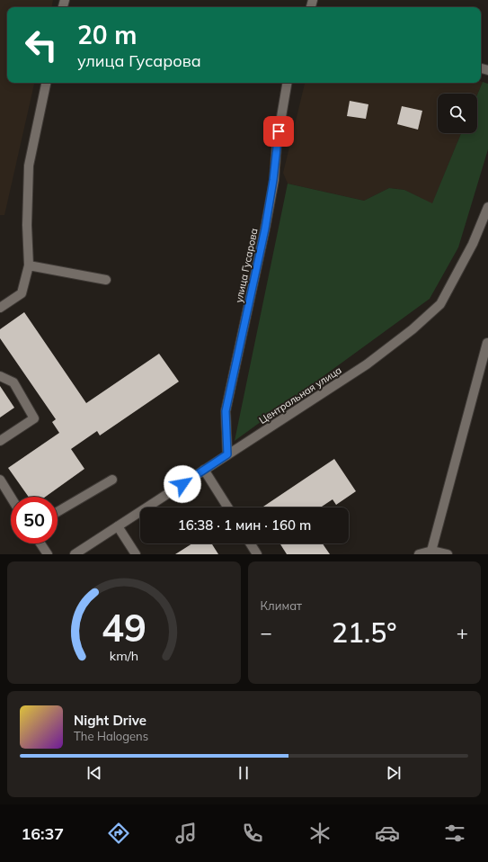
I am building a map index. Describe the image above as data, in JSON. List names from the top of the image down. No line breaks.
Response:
{"streets":{"main road":["улица Гусарова","Центральная улица"]},"crossings":[["улица Гусарова","Центральная улица"]],"page":{"turn":["20 m","улица Гусарова"],"limit":"50","trip":"16:38 · 1 мин · 160 m","tile":"Климат","heat":["−","21.5°","+"],"song":["Night Drive","The Halogens"],"tabs":"16:37","gauge":["49","km/h"]}}
